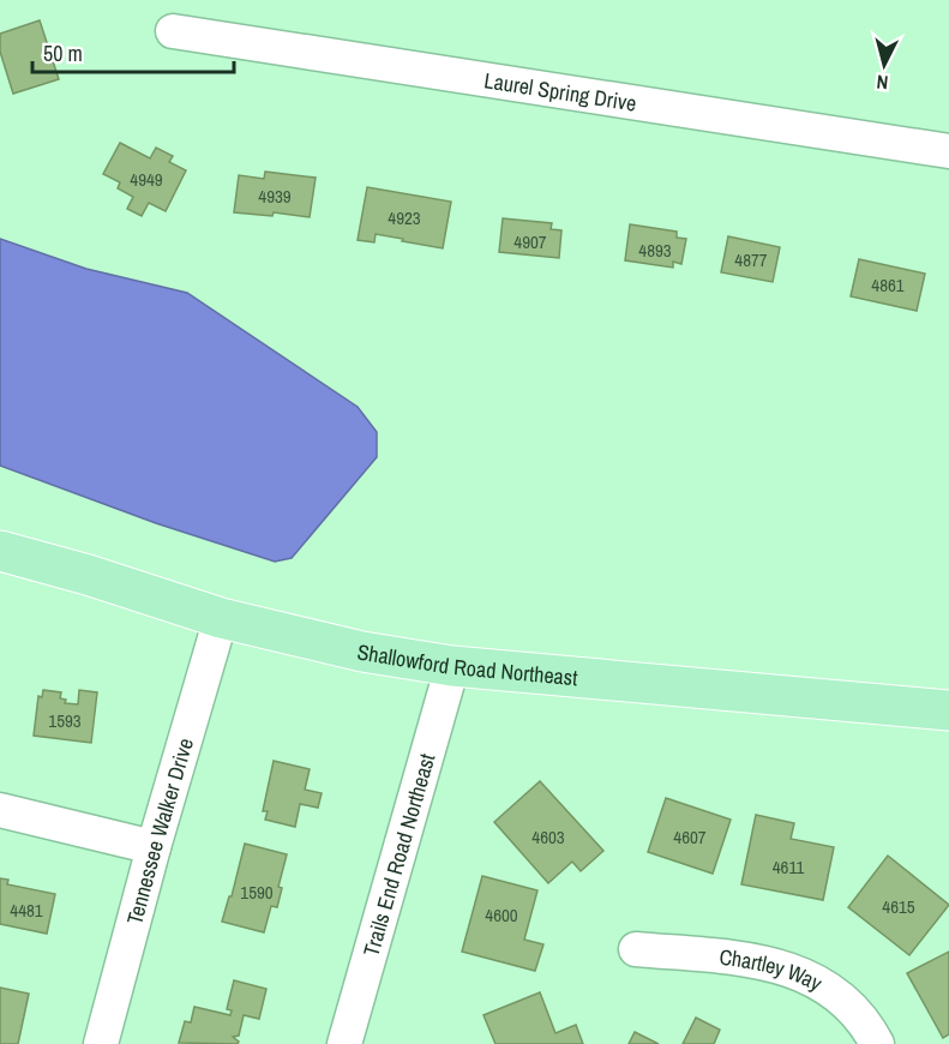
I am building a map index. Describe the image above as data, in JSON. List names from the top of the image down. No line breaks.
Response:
{"streets":{"main road":["Shallowford Road Northeast"],"street":["Laurel Spring Drive","Tennessee Walker Drive","Trails End Road Northeast","Chartley Way"]},"crossings":[["Shallowford Road Northeast","Tennessee Walker Drive"],["Shallowford Road Northeast","Trails End Road Northeast"]],"house_numbers":["4949","4939","4923","4907","4893","4877","4861","1593","4603","4607","4611","1590","4615","4481","4600"],"scale_bar":"50 m","north":"bottom"}
